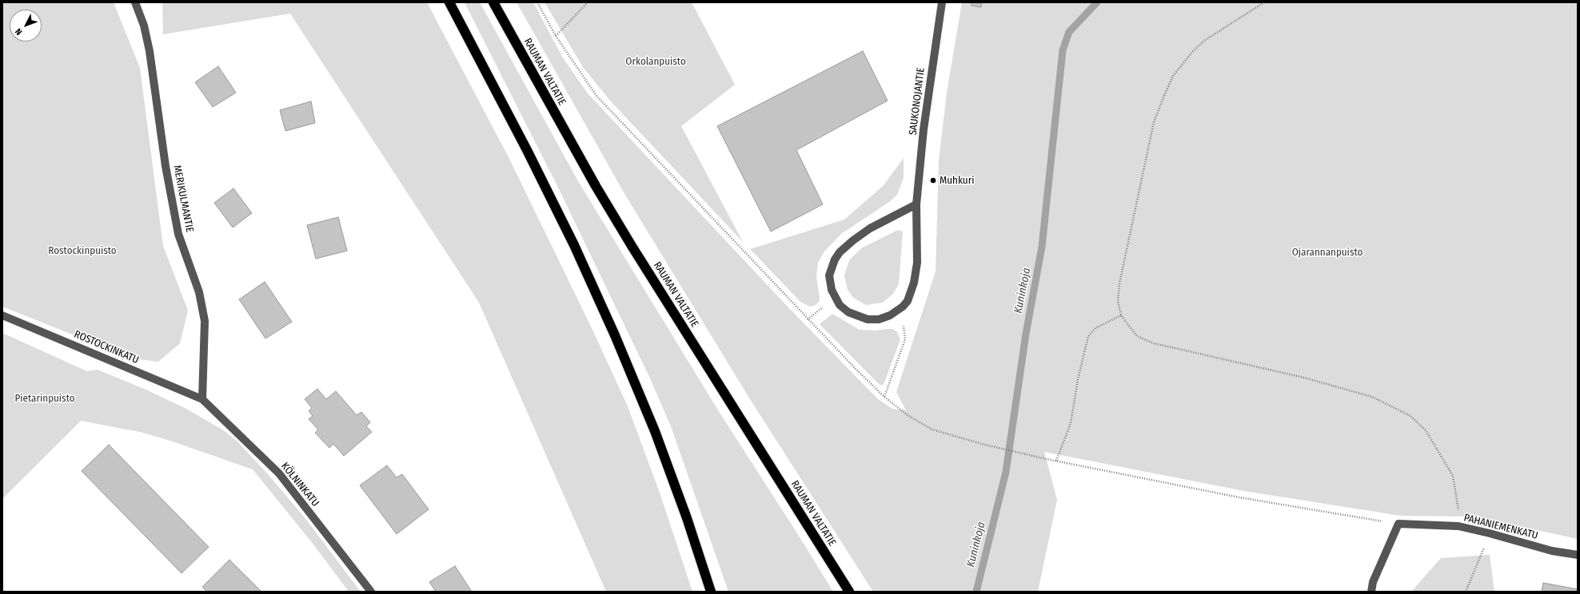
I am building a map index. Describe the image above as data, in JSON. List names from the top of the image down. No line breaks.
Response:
{"streets":{"highway":["RAUMAN VALTATIE"],"street":["SAUKONOJANTIE","MERIKULMANTIE","ROSTOCKINKATU","KÖLNINKATU","PAHANIEMENKATU"]},"crossings":[["MERIKULMANTIE","ROSTOCKINKATU"],["MERIKULMANTIE","KÖLNINKATU"],["ROSTOCKINKATU","KÖLNINKATU"]],"water":["Kuninkoja"],"parks":["Orkolanpuisto","Rostockinpuisto","Ojarannanpuisto","Pietarinpuisto"],"places":["Muhkuri"],"north":"bottom left"}
